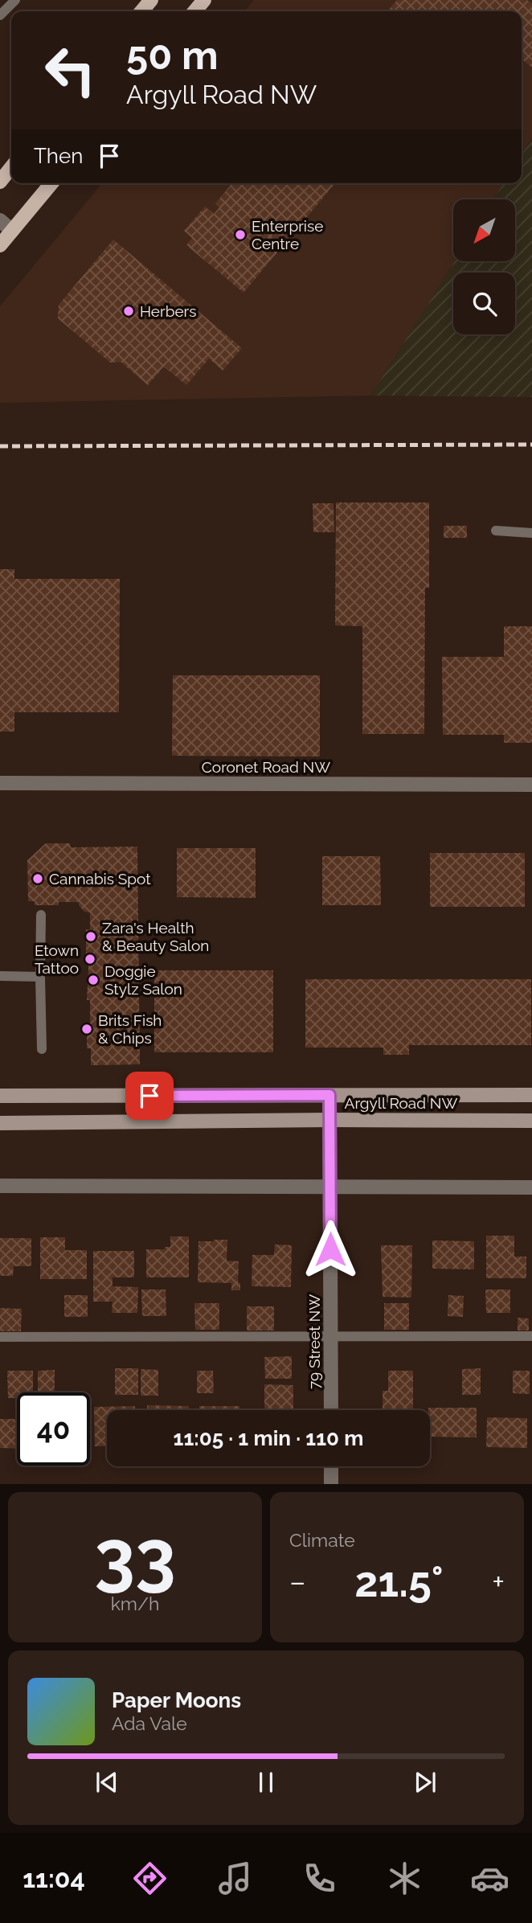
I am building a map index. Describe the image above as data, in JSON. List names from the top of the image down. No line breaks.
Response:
{"streets":{"main road":["Argyll Road NW"],"street":["Coronet Road NW","79 Street NW"]},"crossings":[["Argyll Road NW","79 Street NW"]],"places":["Enterprise Centre","Herbers","Cannabis Spot","Zara's Health & Beauty Salon","Etown Tattoo","Doggie Stylz Salon","Brits Fish & Chips"],"north":"bottom left","page":{"turn":["50 m","Argyll Road NW"],"then":"Then","limit":"40","trip":"11:05 · 1 min · 110 m","tile":[["33","km/h"],"Climate"],"heat":["−","21.5°","+"],"song":["Paper Moons","Ada Vale"],"tabs":"11:04"}}
